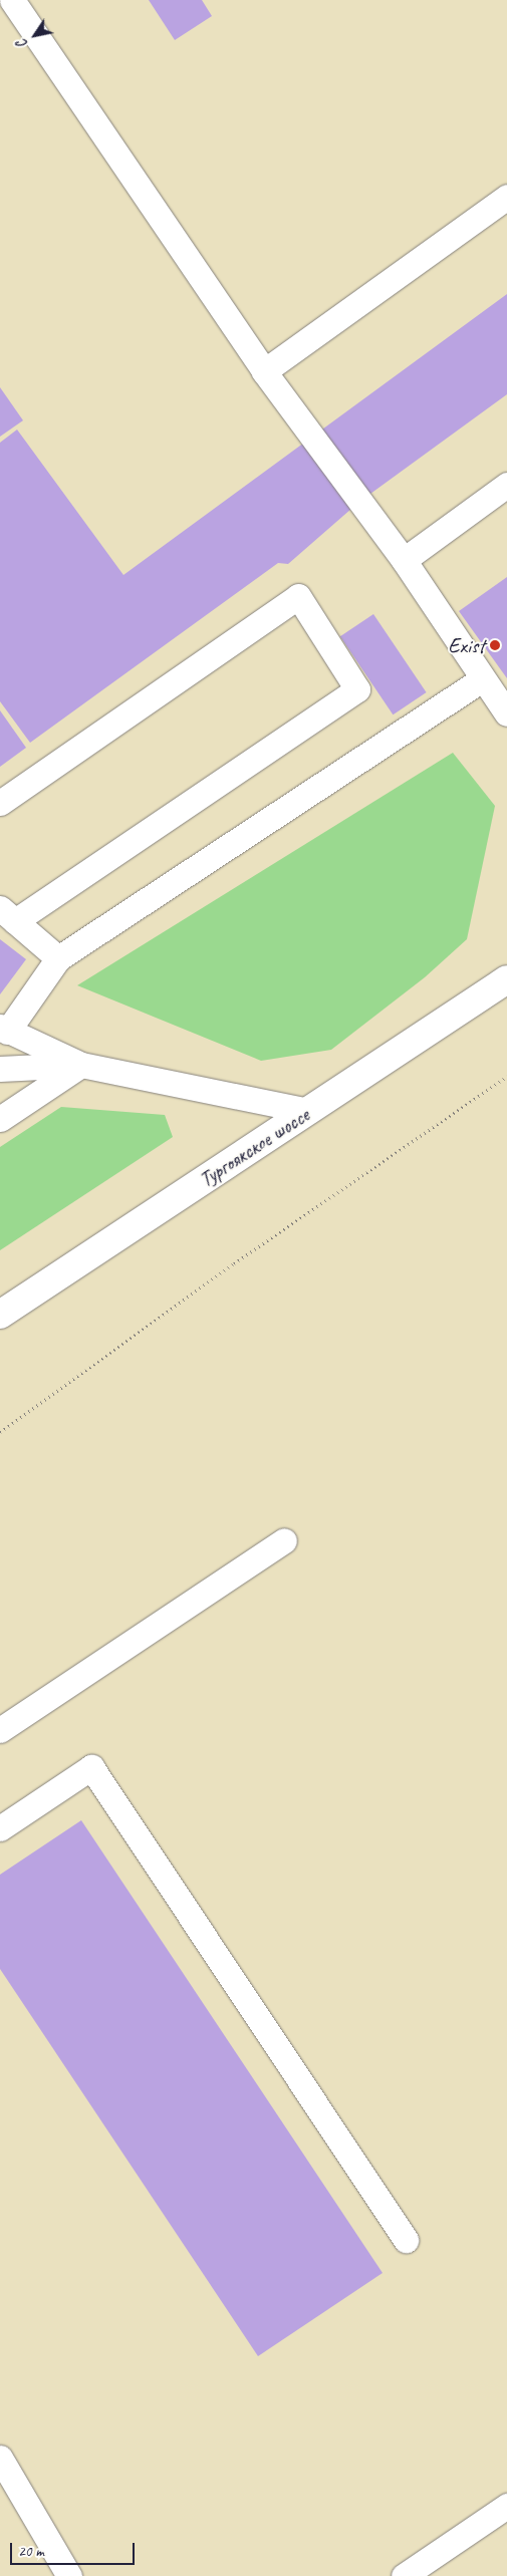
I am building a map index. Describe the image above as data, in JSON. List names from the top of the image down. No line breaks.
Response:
{"streets":{"main road":["Тургоякское шоссе"]},"places":["Exist"],"scale_bar":"20 m","north":"bottom left"}
